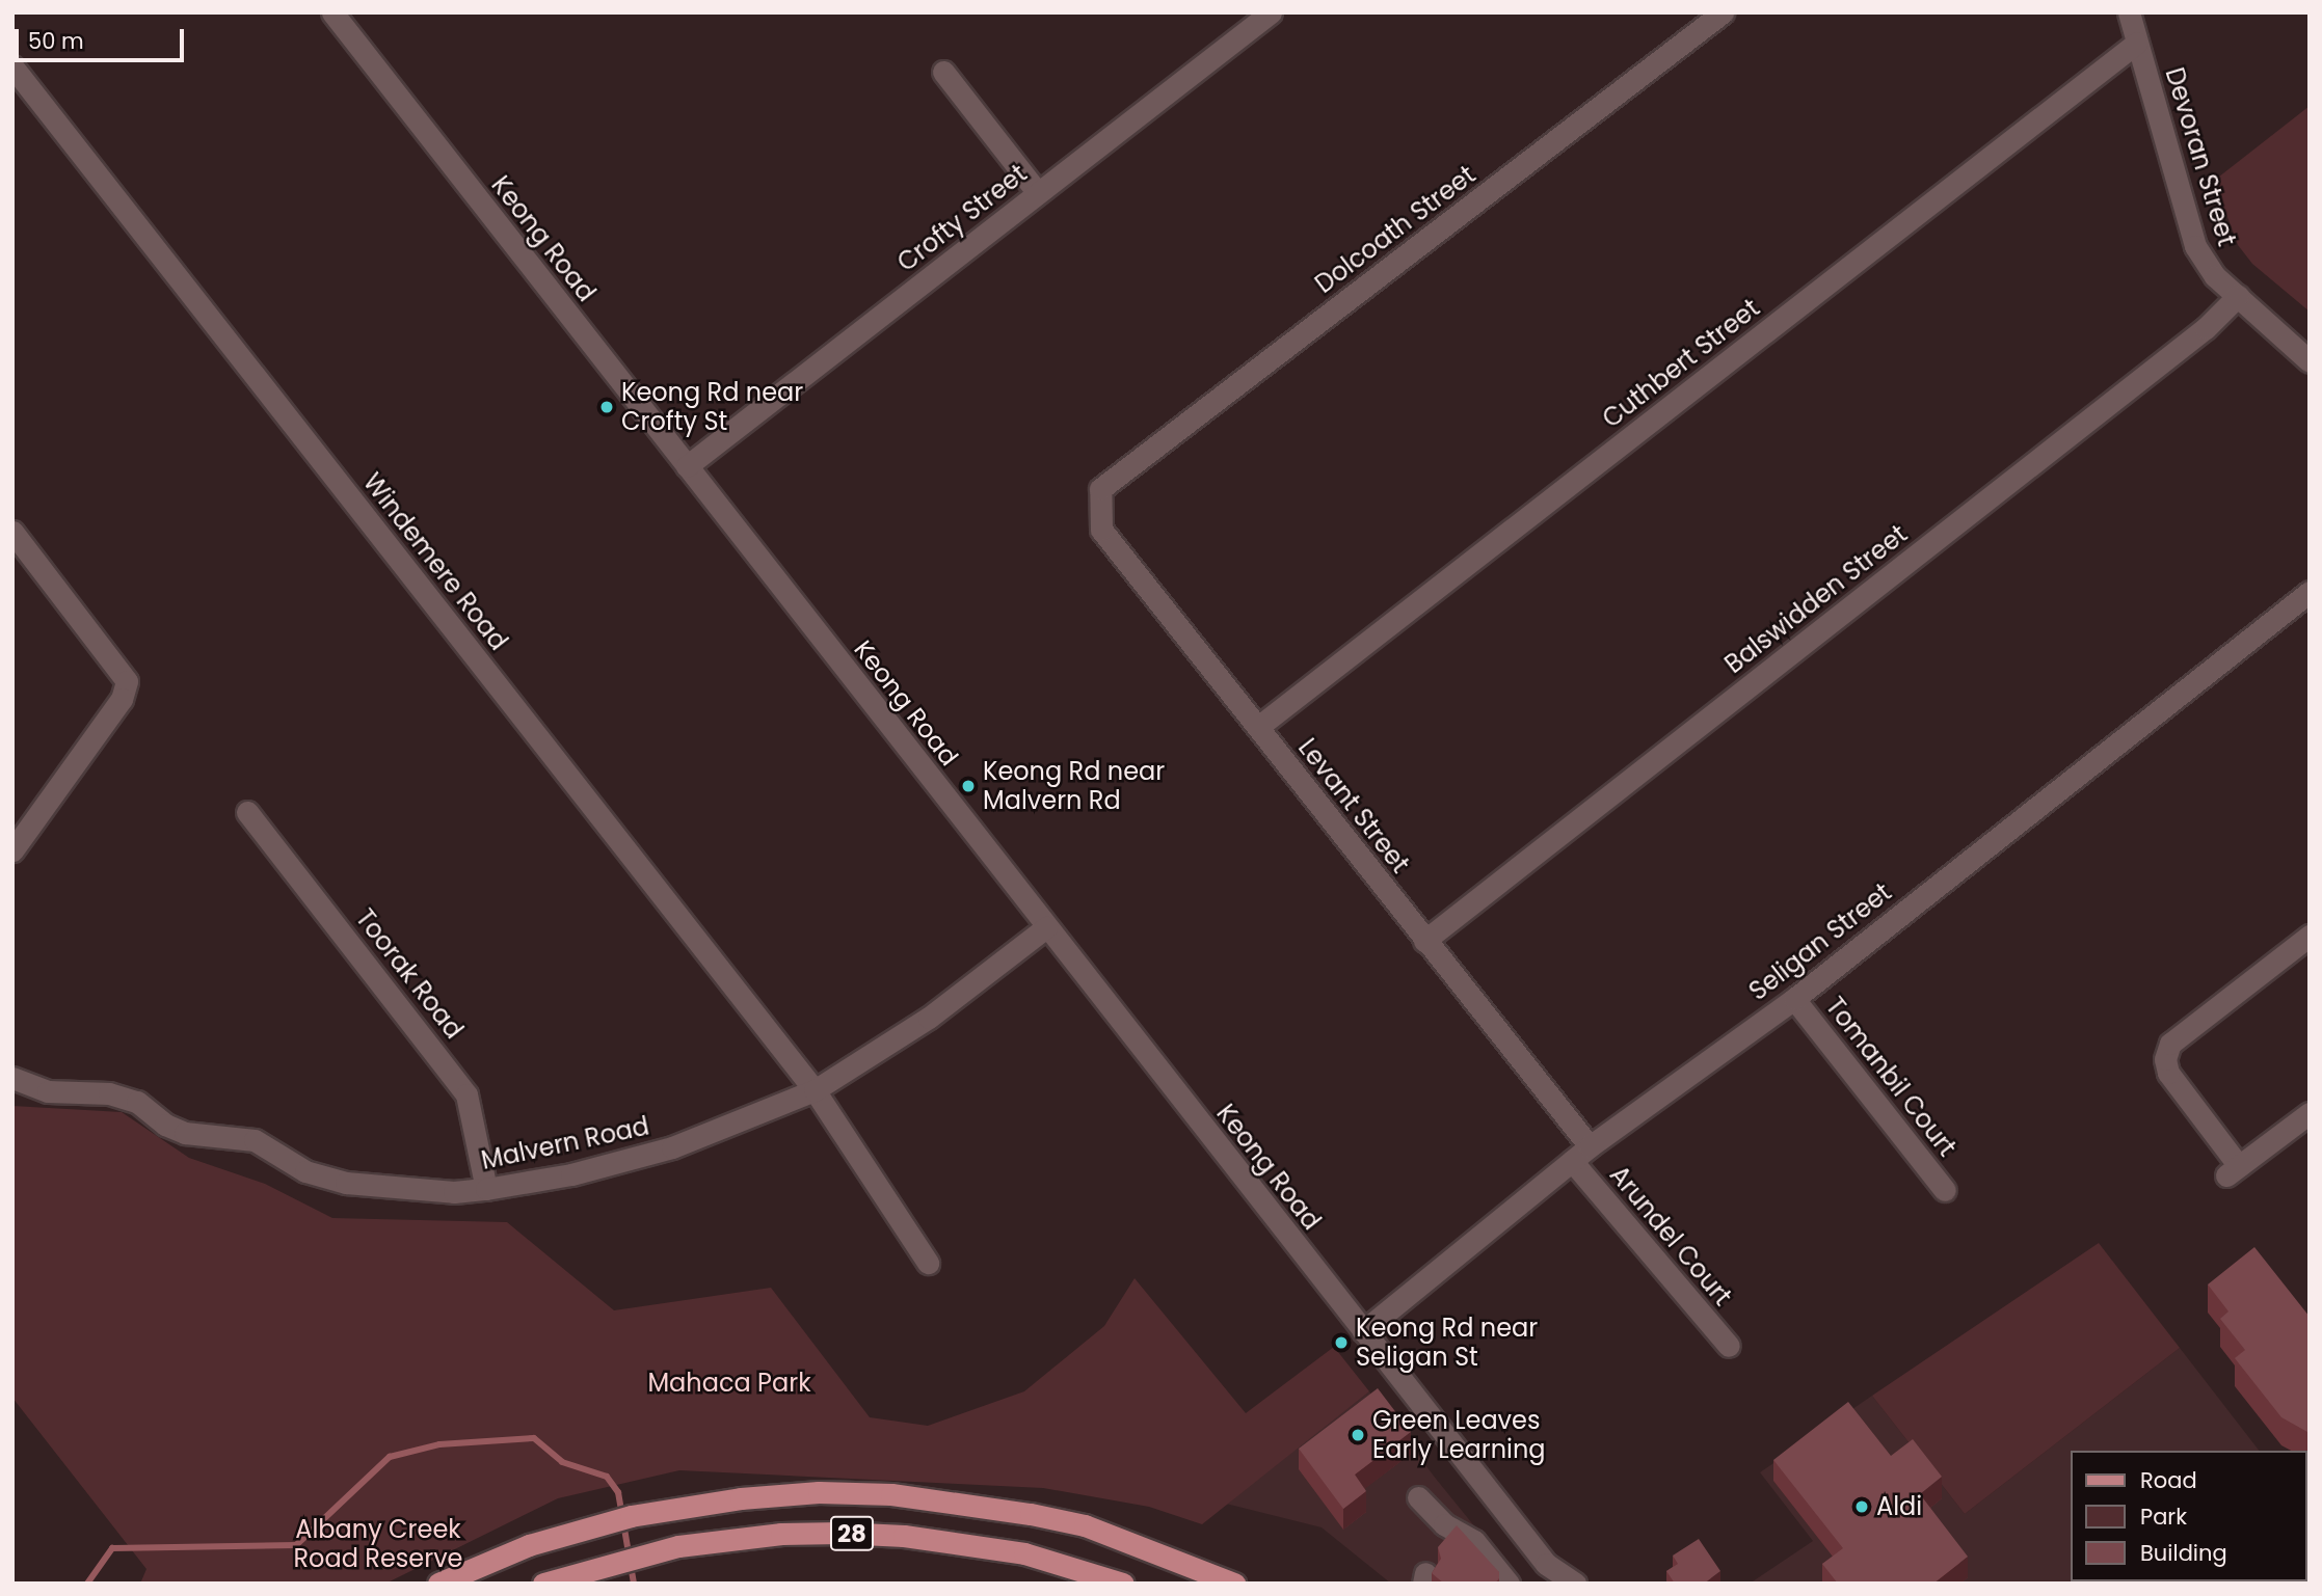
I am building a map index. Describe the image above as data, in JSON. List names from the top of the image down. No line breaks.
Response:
{"streets":{"main road":["28"],"street":["Devoran Street","Crofty Street","Dolcoath Street","Keong Road","Cuthbert Street","Windemere Road","Balswidden Street","Levant Street","Seligan Street","Toorak Road","Tomanbil Court","Malvern Road","Arundel Court"]},"crossings":[["Devoran Street","Cuthbert Street"],["Devoran Street","Balswidden Street"],["Crofty Street","Keong Road"],["Dolcoath Street","Levant Street"],["Keong Road","Seligan Street"],["Keong Road","Malvern Road"],["Cuthbert Street","Levant Street"],["Windemere Road","Malvern Road"],["Balswidden Street","Levant Street"],["Levant Street","Seligan Street"],["Seligan Street","Tomanbil Court"],["Seligan Street","Arundel Court"],["Toorak Road","Malvern Road"]],"parks":["Mahaca Park","Albany Creek Road Reserve"],"places":["Keong Rd near Crofty St","Keong Rd near Malvern Rd","Keong Rd near Seligan St","Green Leaves Early Learning","Aldi"],"legend":["Road","Park","Building"],"scale_bar":"50 m"}
